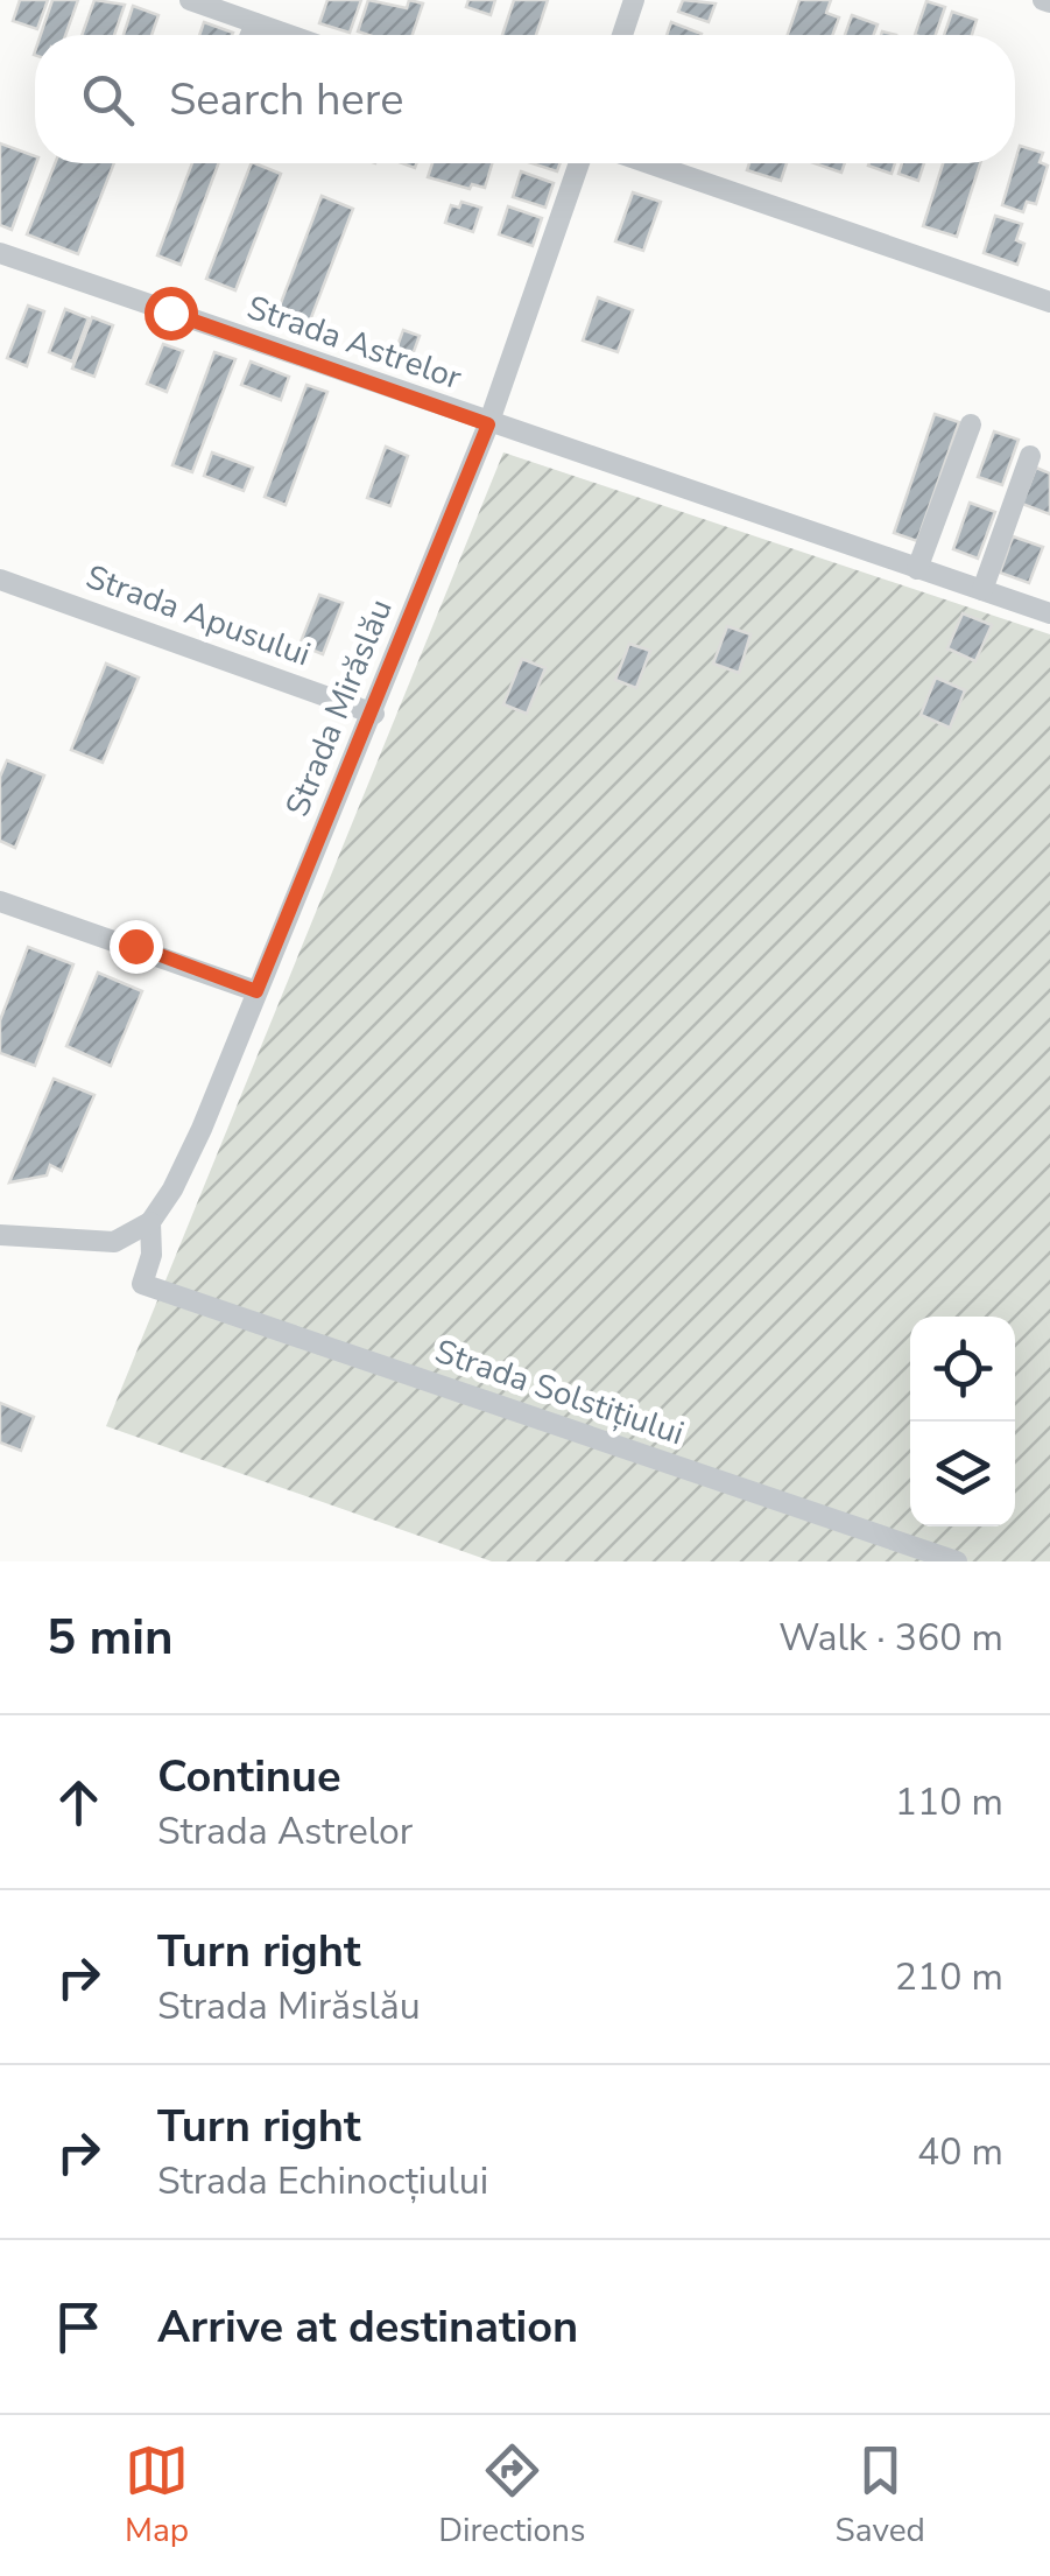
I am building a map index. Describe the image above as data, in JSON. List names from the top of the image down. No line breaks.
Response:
{"streets":{"street":["Strada Astrelor","Strada Apusului","Strada Mirăslău","Strada Solstițiului"]},"crossings":[["Strada Astrelor","Strada Mirăslău"],["Strada Apusului","Strada Mirăslău"],["Strada Mirăslău","Strada Solstițiului"]],"page":{"search":"Search here","heading":["5 min","Walk · 360 m"],"list":[["Continue","Strada Astrelor","110 m"],["Turn right","Strada Mirăslău","210 m"],["Turn right","Strada Echinocțiului","40 m"],"Arrive at destination"],"nav":["Map","Directions","Saved"]}}
